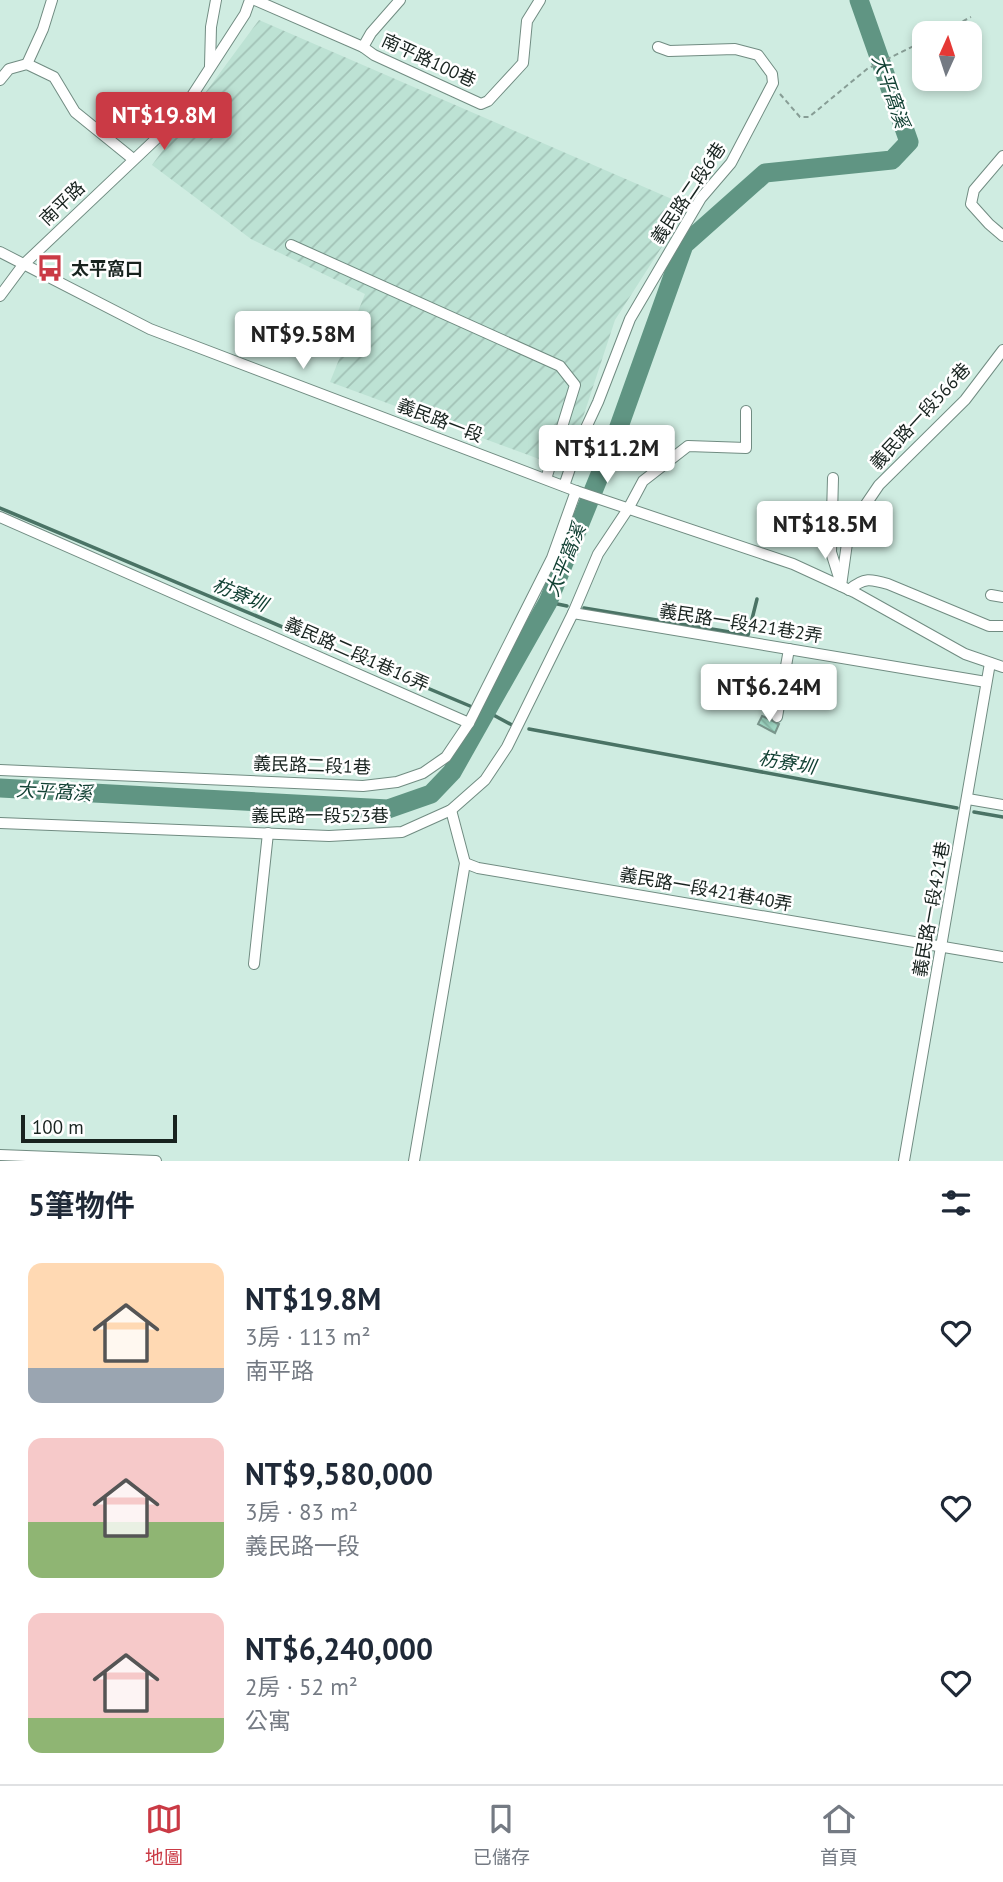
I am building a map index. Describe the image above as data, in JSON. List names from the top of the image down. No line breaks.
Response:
{"streets":{"street":["南平路100巷","義民路二段6巷","南平路","義民路一段566巷","義民路一段","義民路一段421巷2弄","義民路二段1巷16弄","義民路二段1巷","義民路一段523巷","義民路一段421巷40弄","義民路一段421巷"]},"crossings":[["南平路100巷","南平路"],["義民路二段6巷","義民路一段"],["南平路","義民路一段"],["義民路一段","義民路二段1巷"],["義民路一段","義民路一段523巷"],["義民路一段421巷2弄","義民路一段523巷"],["義民路一段421巷2弄","義民路一段421巷"],["義民路二段1巷16弄","義民路二段1巷"],["義民路一段421巷40弄","義民路一段421巷"]],"water":["大平窩溪","枋寮圳"],"places":{"bus stop":["太平窩口"]},"scale_bar":"100 m","north":"top","page":{"price":["NT$19.8M","NT$9.58M","NT$11.2M","NT$18.5M","NT$6.24M"],"scale":"100 m","heading":"5筆物件","list":[{"name":"NT$19.8M","note":"3房 · 113 m² · 南平路"},{"name":"NT$9,580,000","note":"3房 · 83 m² · 義民路一段"},{"name":"NT$6,240,000","note":"2房 · 52 m² · 公寓"}],"tabs":["地圖","已儲存","首頁"]}}
